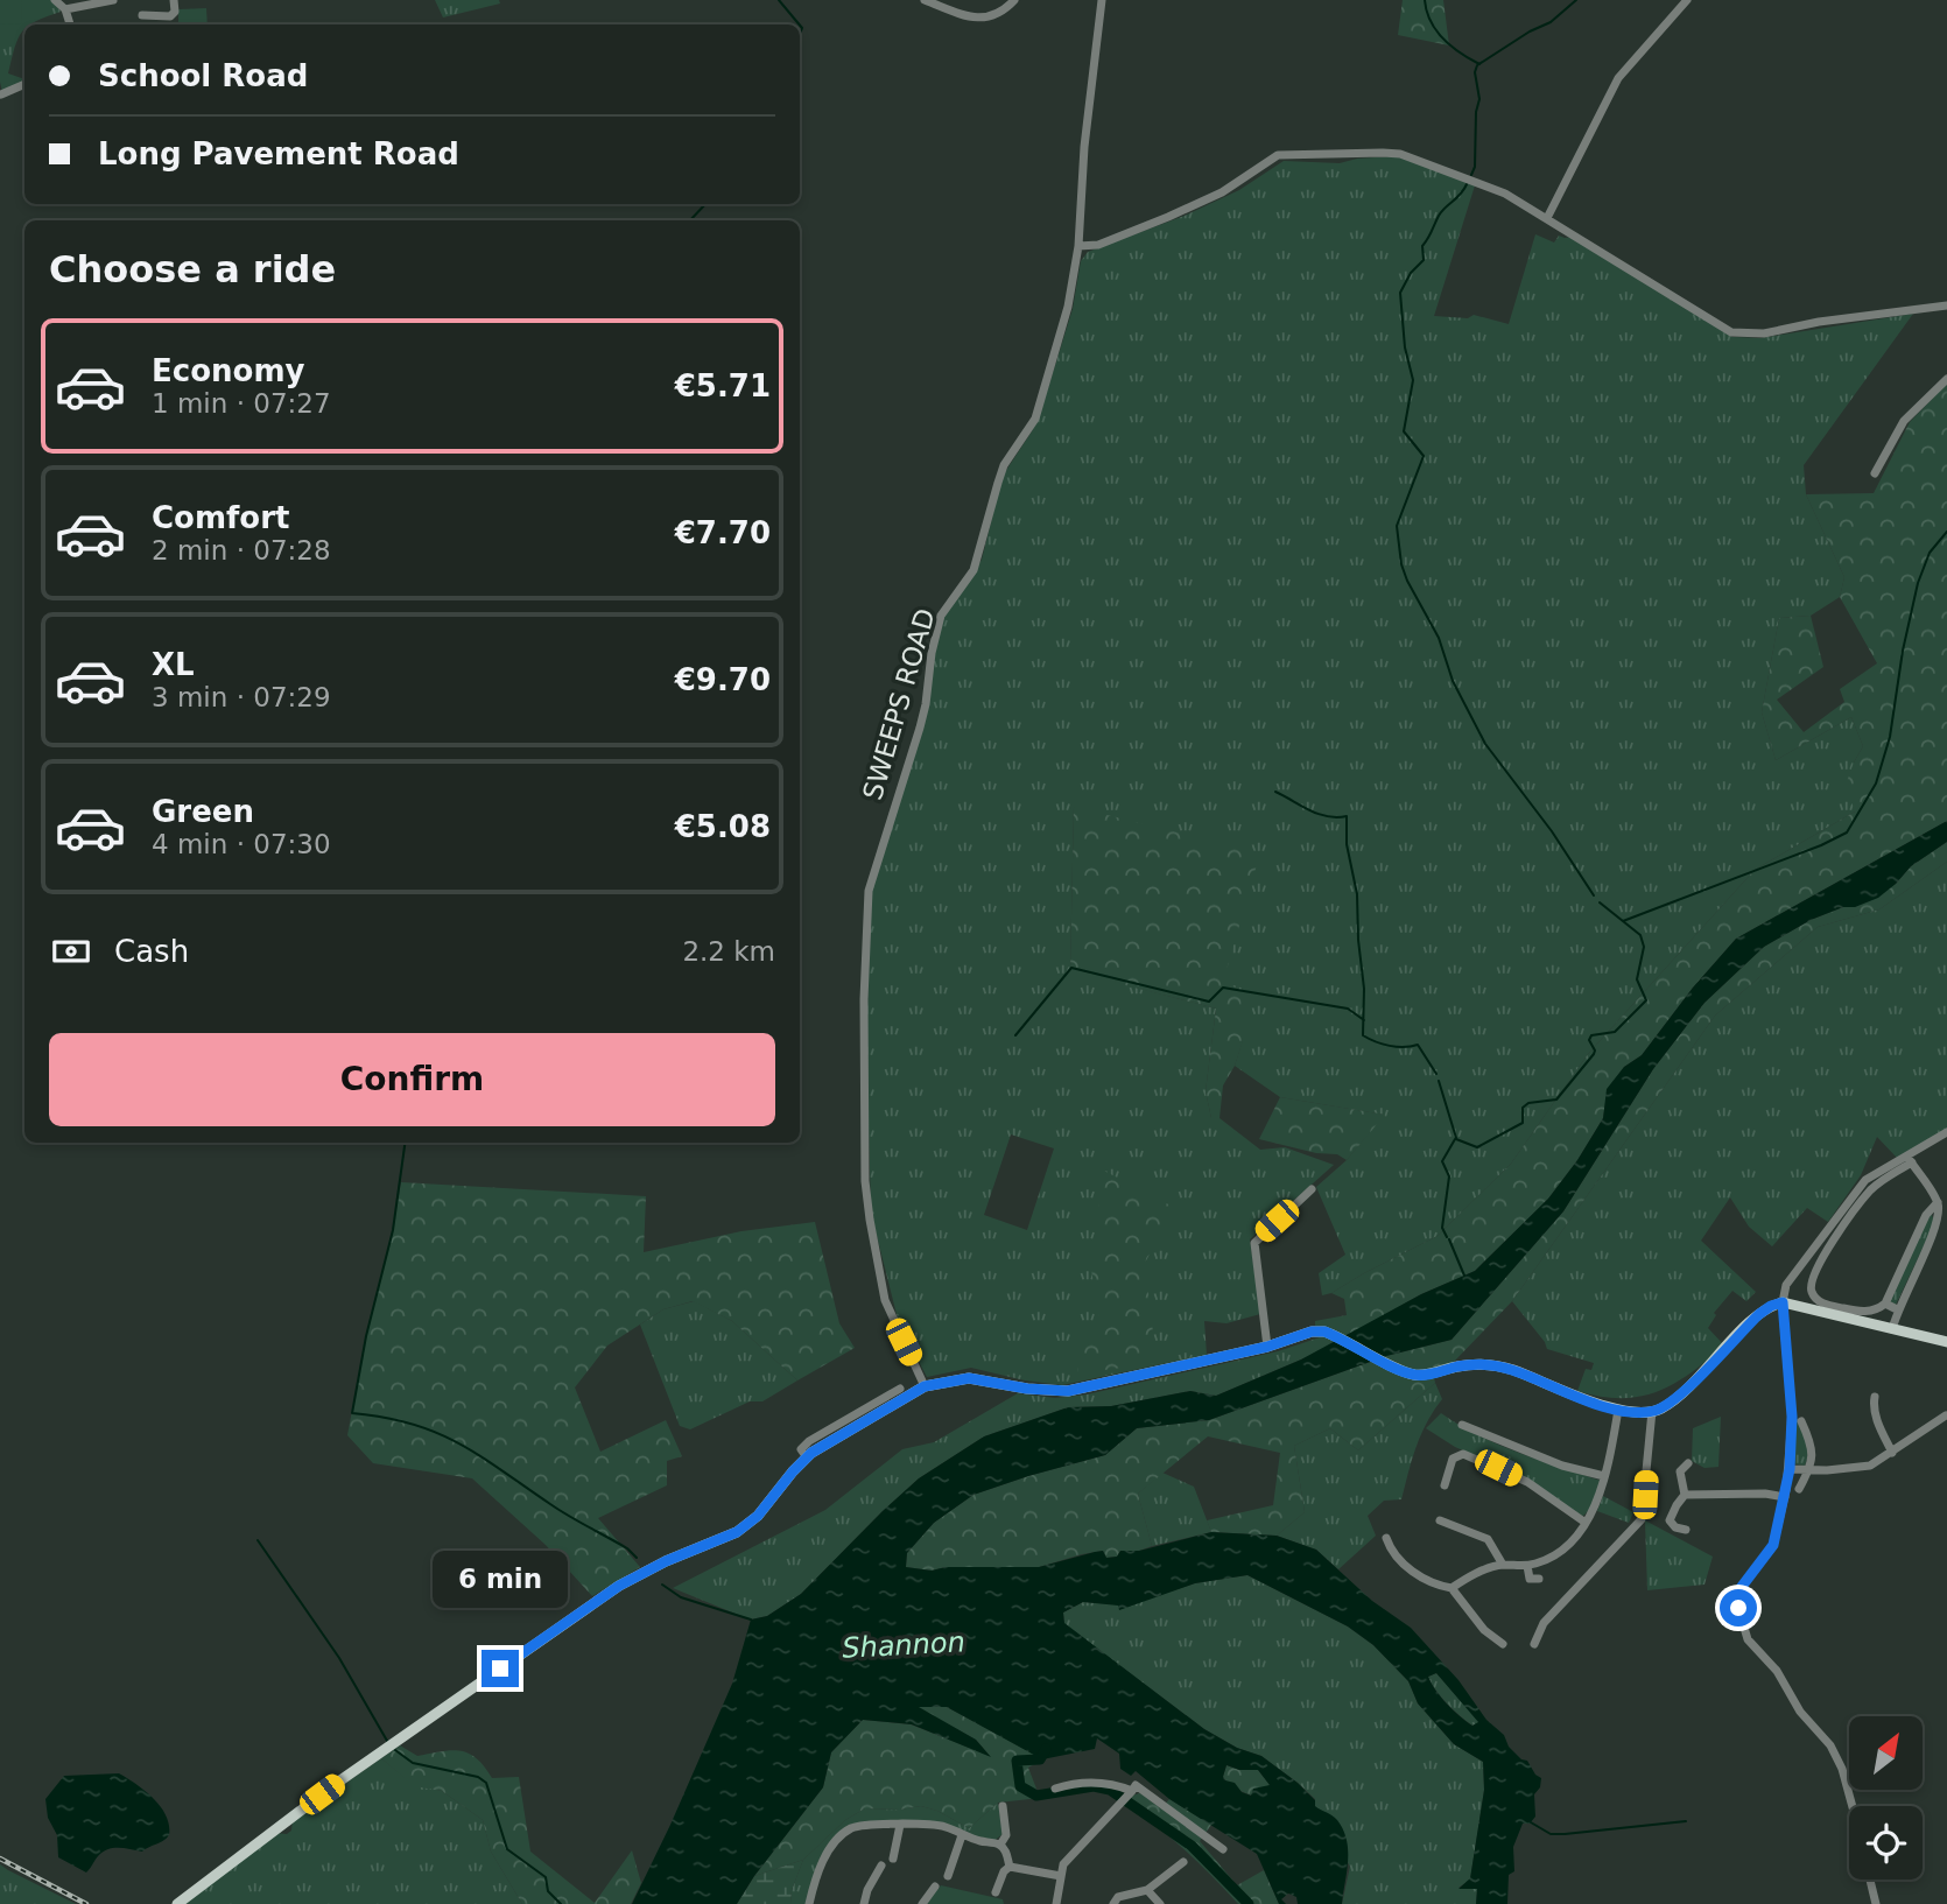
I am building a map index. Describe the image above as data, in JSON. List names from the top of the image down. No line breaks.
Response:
{"streets":{"street":["SWEEPS ROAD"]},"water":["Shannon"],"north":"top right","page":{"banner":["School Road","Long Pavement Road"],"heading":"Choose a ride","list":[{"name":"Economy","note":"1 min · 07:27","value":"€5.71"},{"name":"Comfort","note":"2 min · 07:28","value":"€7.70"},{"name":"XL","note":"3 min · 07:29","value":"€9.70"},{"name":"Green","note":"4 min · 07:30","value":"€5.08"}],"pay":["Cash","2.2 km"],"buttons":"Confirm","bubble":"6 min"}}
